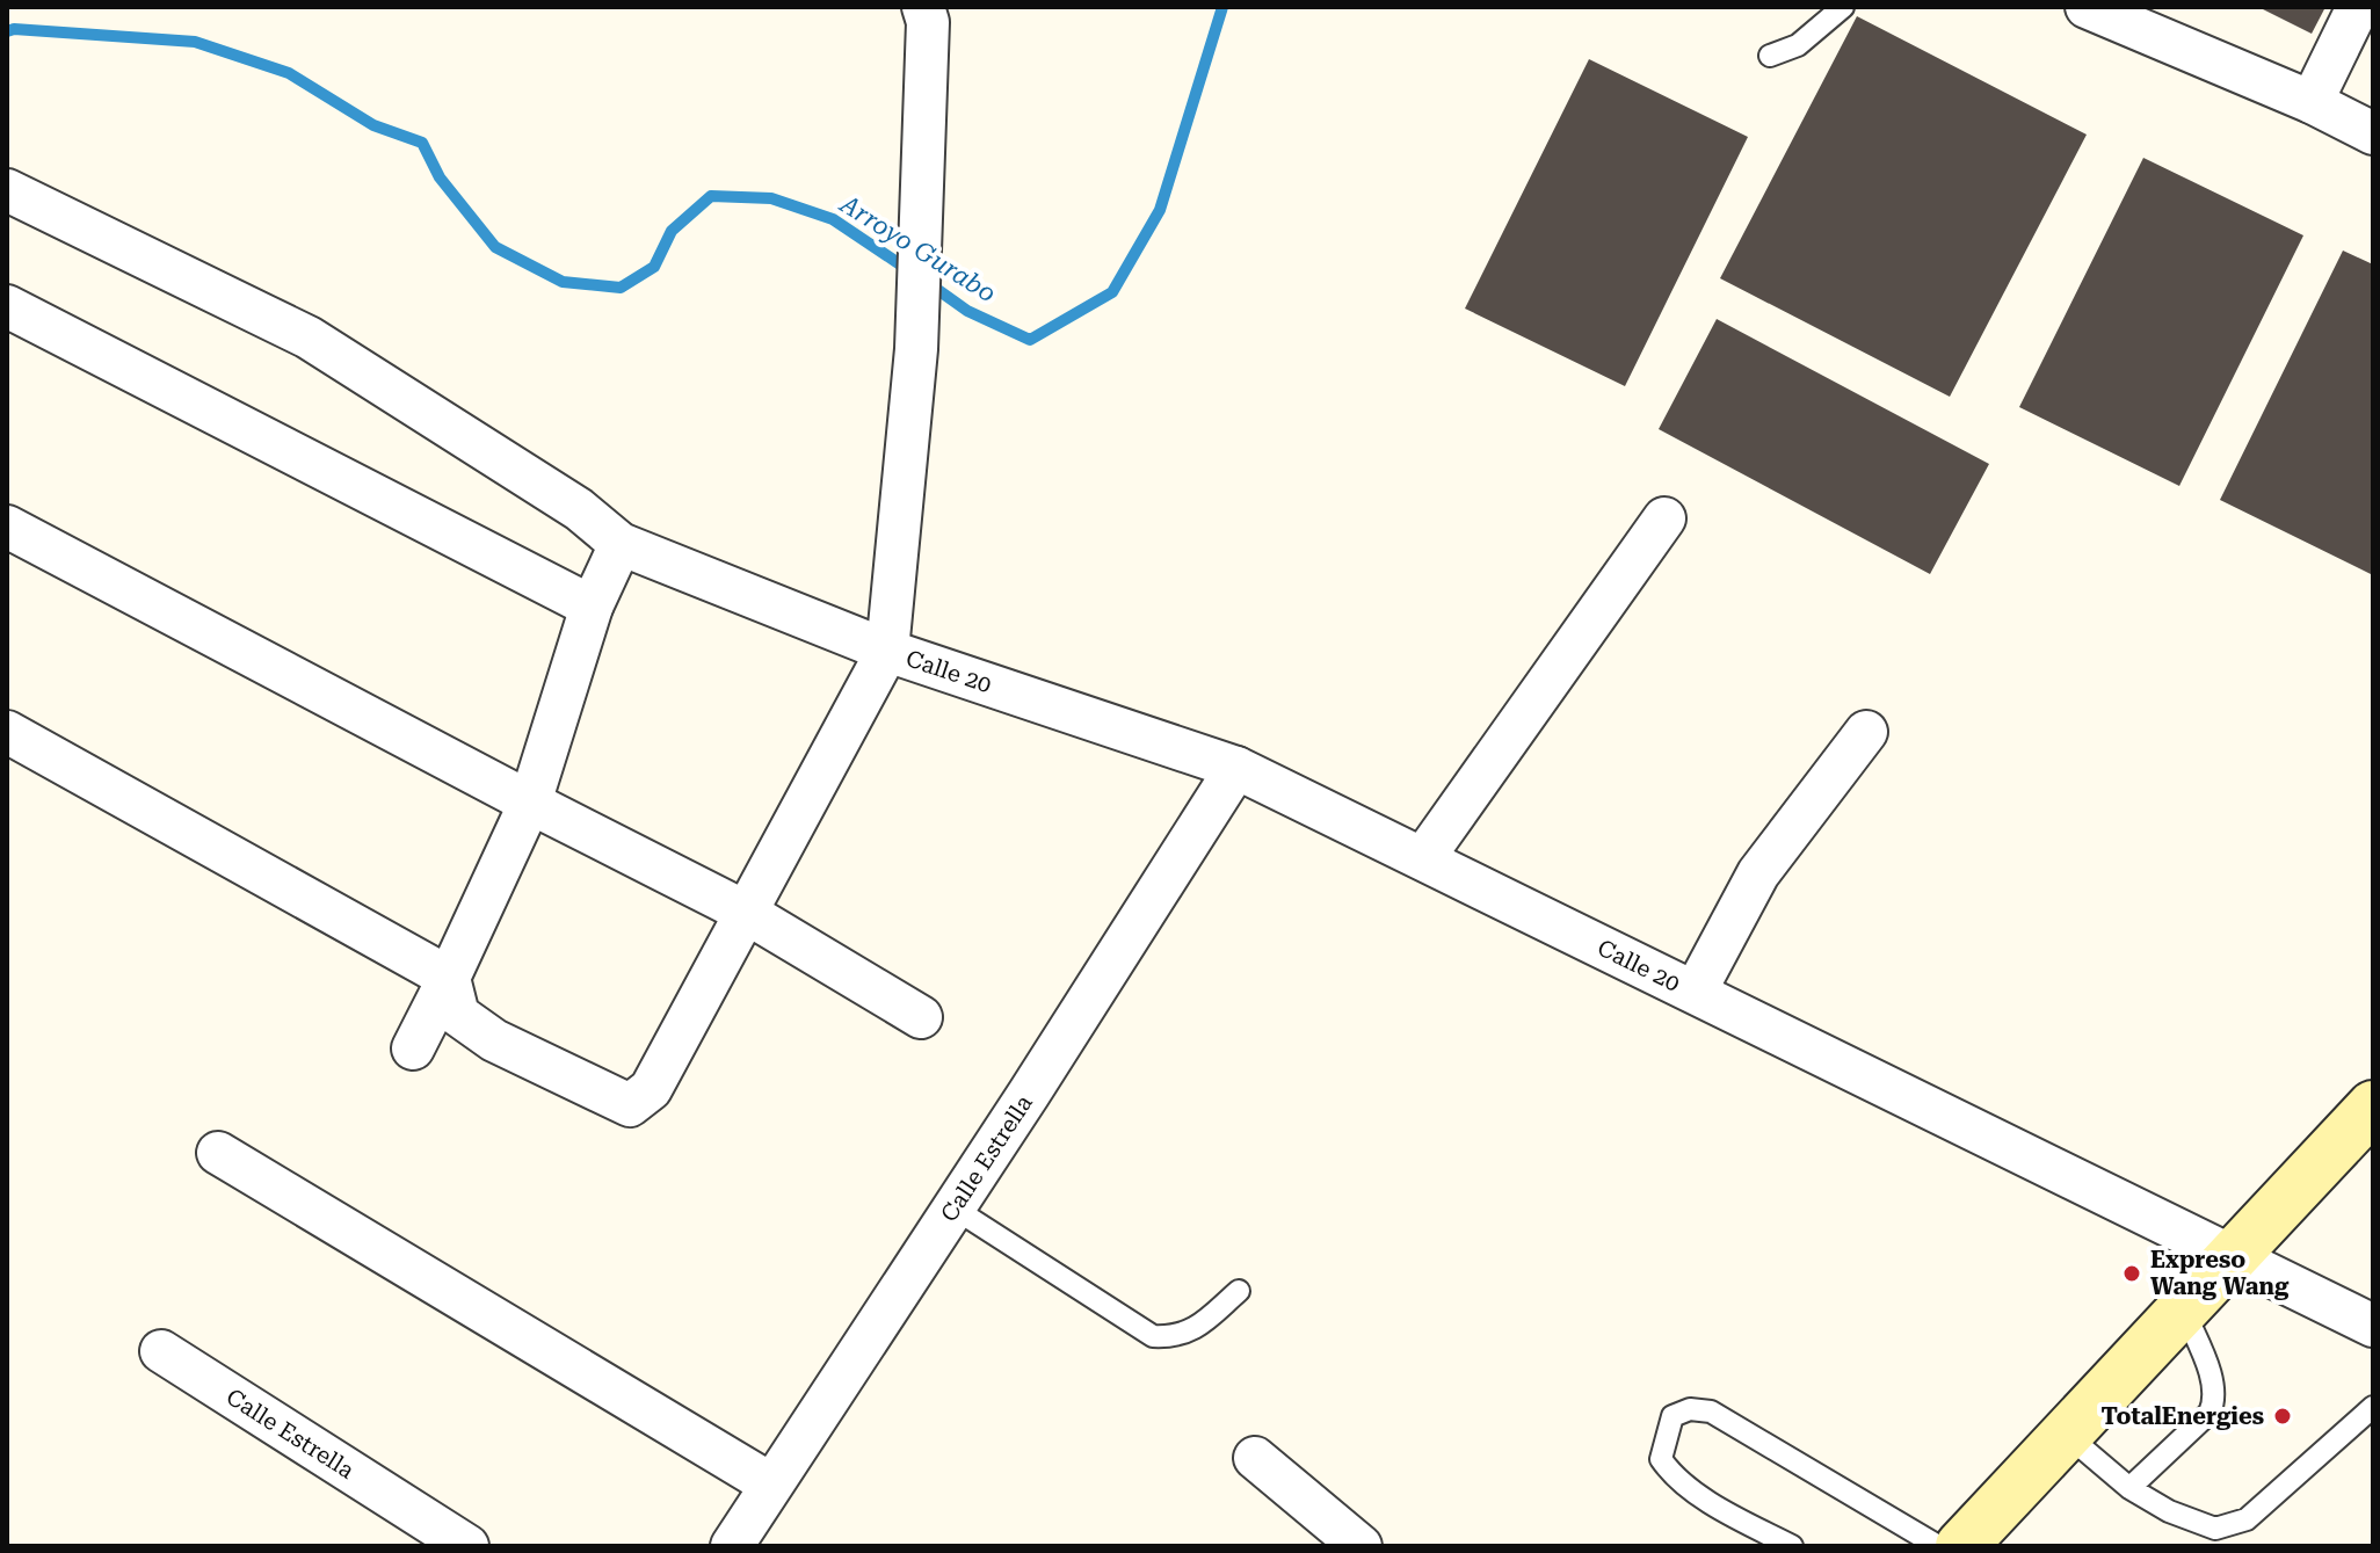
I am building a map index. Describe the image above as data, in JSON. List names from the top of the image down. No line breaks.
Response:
{"streets":{"street":["Calle 20","Calle Estrella"]},"crossings":[["Calle 20","Calle Estrella"]],"water":["Arroyo Gurabo"],"places":["Expreso Wang Wang","TotalEnergies"]}
